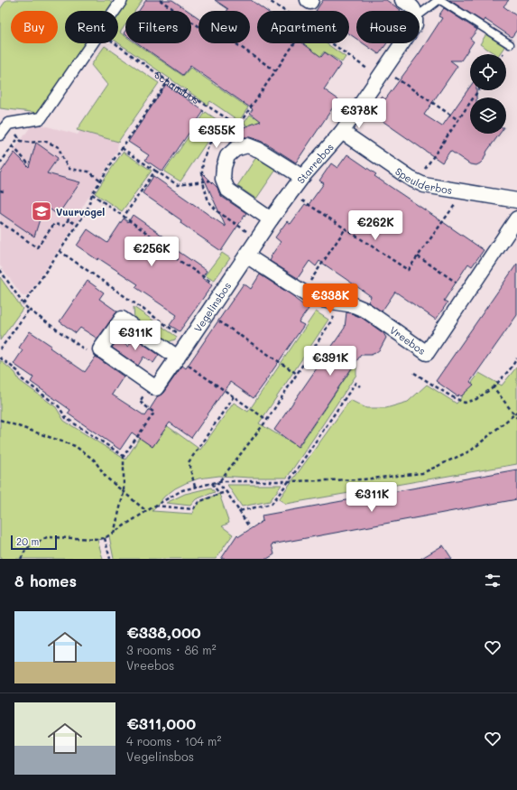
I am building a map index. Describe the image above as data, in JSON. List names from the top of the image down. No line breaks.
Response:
{"streets":{"street":["Starrebos","Speulderbos","Vegelinsbos","Vreebos"],"path":["Schansbos"]},"crossings":[["Starrebos","Speulderbos"],["Starrebos","Vegelinsbos"],["Starrebos","Vreebos"],["Vegelinsbos","Vreebos"]],"places":{"school or university":["Vuurvogel"]},"scale_bar":"20 m","page":{"chip":["Buy","Rent","Filters","New","Apartment","House"],"price":["€378K","€355K","€262K","€256K","€338K","€311K","€391K","€311K"],"scale":"20 m","heading":"8 homes","list":[{"name":"€338,000","note":"3 rooms · 86 m² · Vreebos"},{"name":"€311,000","note":"4 rooms · 104 m² · Vegelinsbos"}]}}
